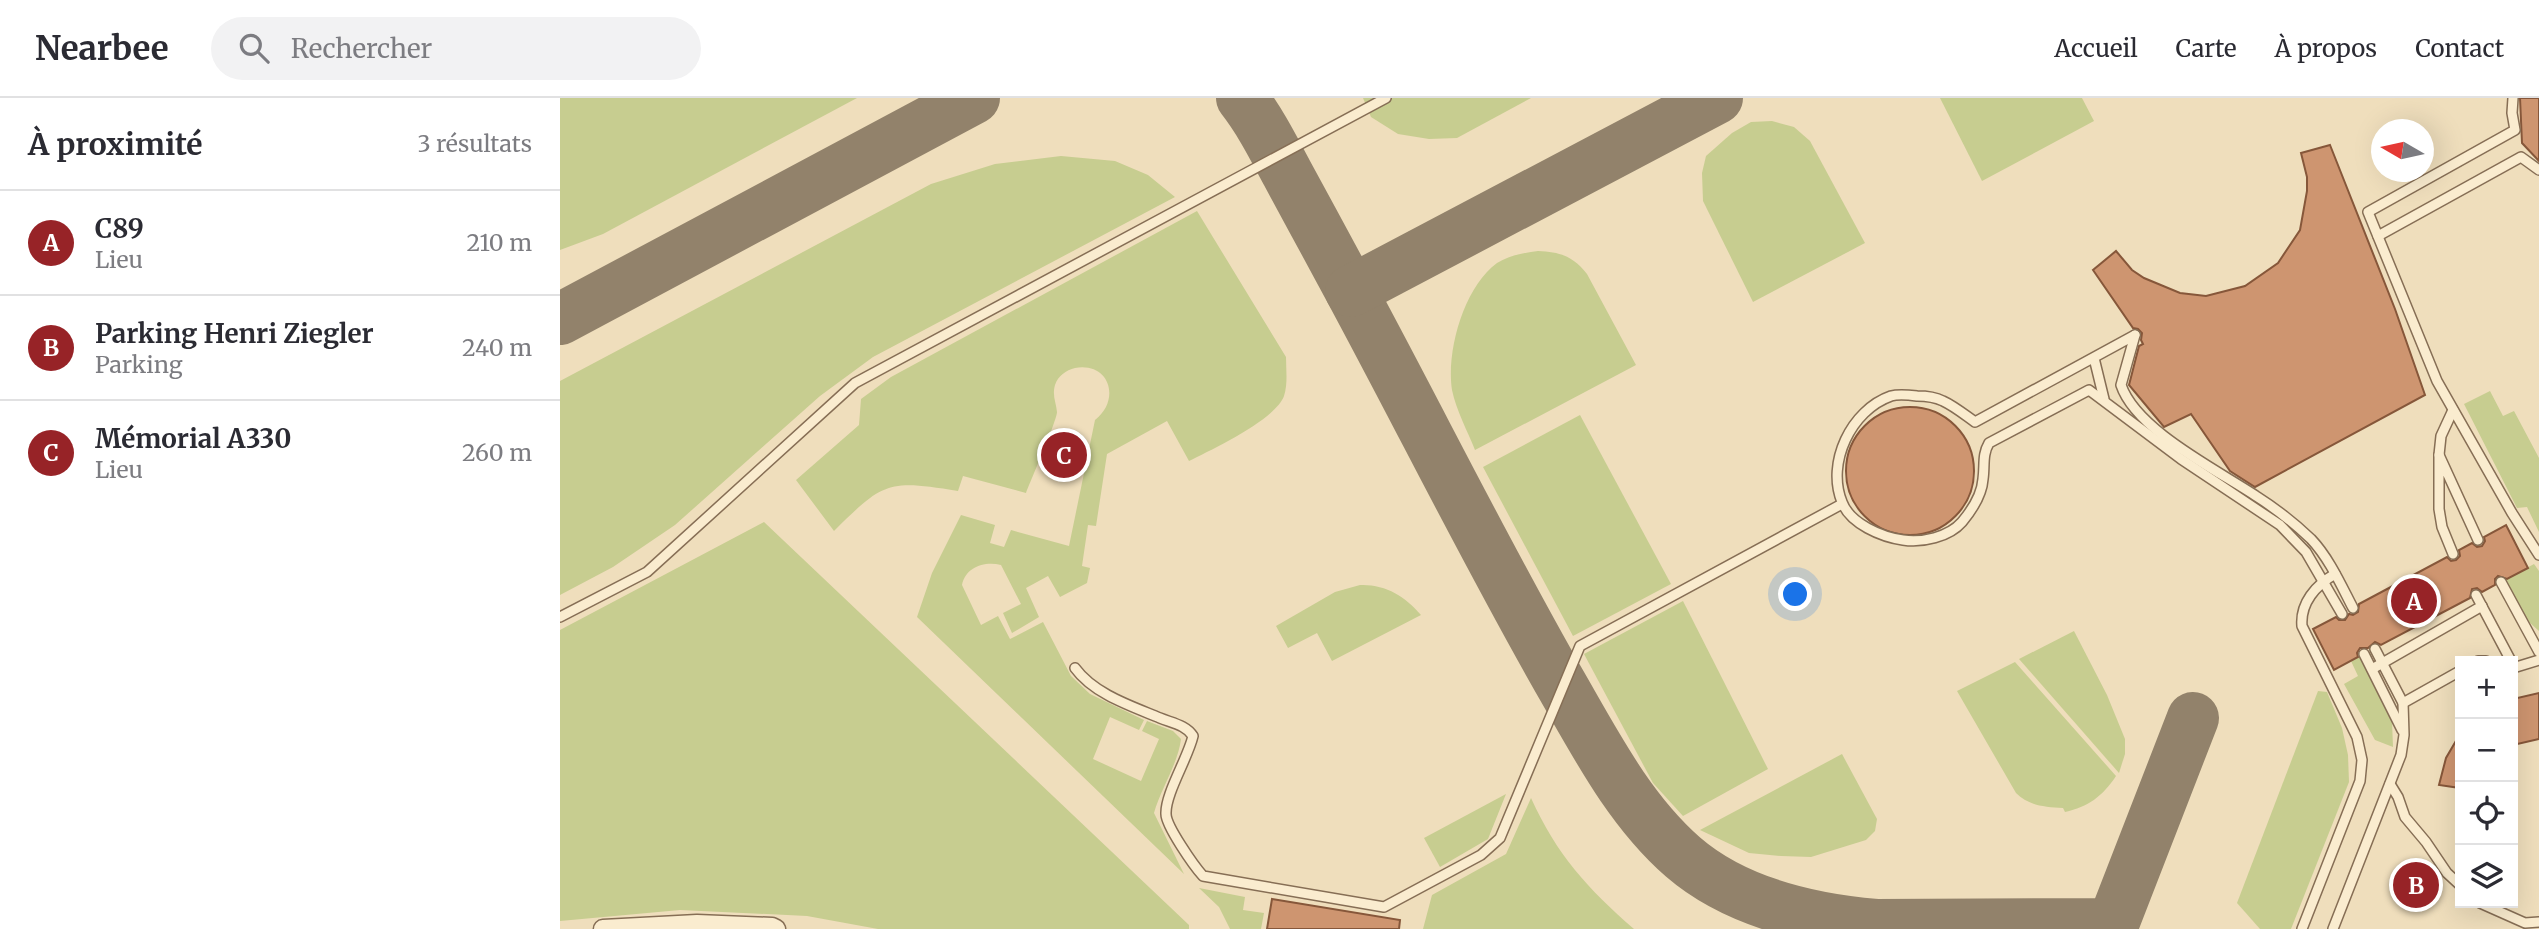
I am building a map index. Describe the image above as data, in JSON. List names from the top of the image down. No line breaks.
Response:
{"north":"left","page":{"header":"Nearbee","search":"Rechercher","nav":["Accueil","Carte","À propos","Contact"],"heading":["À proximité","3 résultats"],"list":[{"mark":"A","name":"C89","note":"Lieu","value":"210 m"},{"mark":"B","name":"Parking Henri Ziegler","note":"Parking","value":"240 m"},{"mark":"C","name":"Mémorial A330","note":"Lieu","value":"260 m"}],"pins":["C","A","B"],"map_buttons":["+","−"]}}
